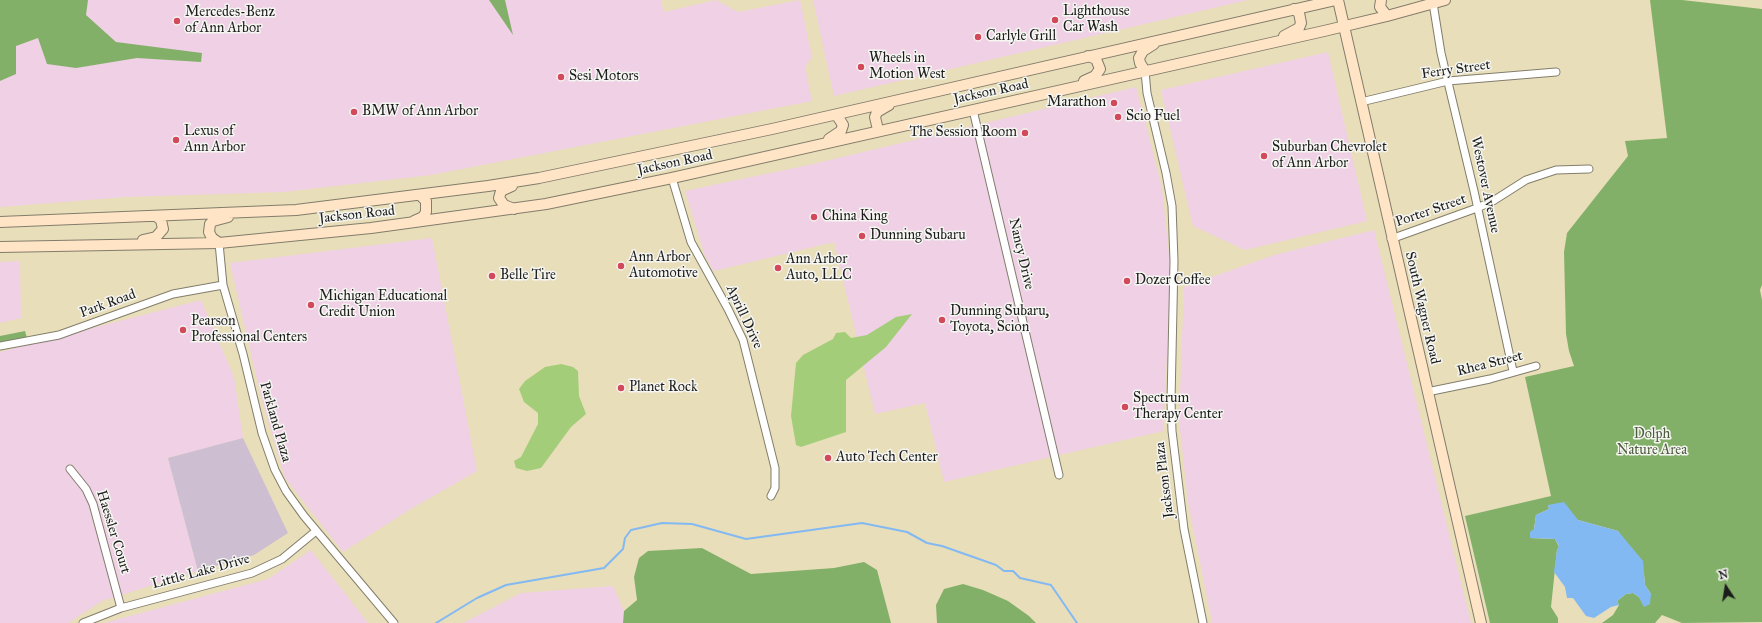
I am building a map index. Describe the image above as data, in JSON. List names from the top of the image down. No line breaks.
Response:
{"streets":{"main road":["Jackson Road","South Wagner Road"],"street":["Ferry Street","Westover Avenue","Porter Street","Nancy Drive","Park Road","Aprill Drive","Rhea Street","Parkland Plaza","Jackson Plaza","Haessler Court","Little Lake Drive"]},"crossings":[["Ferry Street","Westover Avenue"],["Ferry Street","South Wagner Road"],["Jackson Road","Westover Avenue"],["Jackson Road","Nancy Drive"],["Jackson Road","South Wagner Road"],["Jackson Road","Aprill Drive"],["Jackson Road","Parkland Plaza"],["Jackson Road","Jackson Plaza"],["Westover Avenue","Porter Street"],["Westover Avenue","Rhea Street"],["Porter Street","South Wagner Road"],["Park Road","Parkland Plaza"],["South Wagner Road","Rhea Street"],["Parkland Plaza","Little Lake Drive"],["Haessler Court","Little Lake Drive"]],"parks":["Dolph Nature Area"],"places":["Lighthouse Car Wash","Mercedes-Benz of Ann Arbor","Carlyle Grill","Wheels in Motion West","Sesi Motors","Marathon","BMW of Ann Arbor","Scio Fuel","The Session Room","Lexus of Ann Arbor","Suburban Chevrolet of Ann Arbor","China King","Dunning Subaru","Ann Arbor Automotive","Ann Arbor Auto, LLC","Belle Tire","Dozer Coffee","Michigan Educational Credit Union","Dunning Subaru, Toyota, Scion","Pearson Professional Centers","Planet Rock","Spectrum Therapy Center","Auto Tech Center"],"north":"top"}
